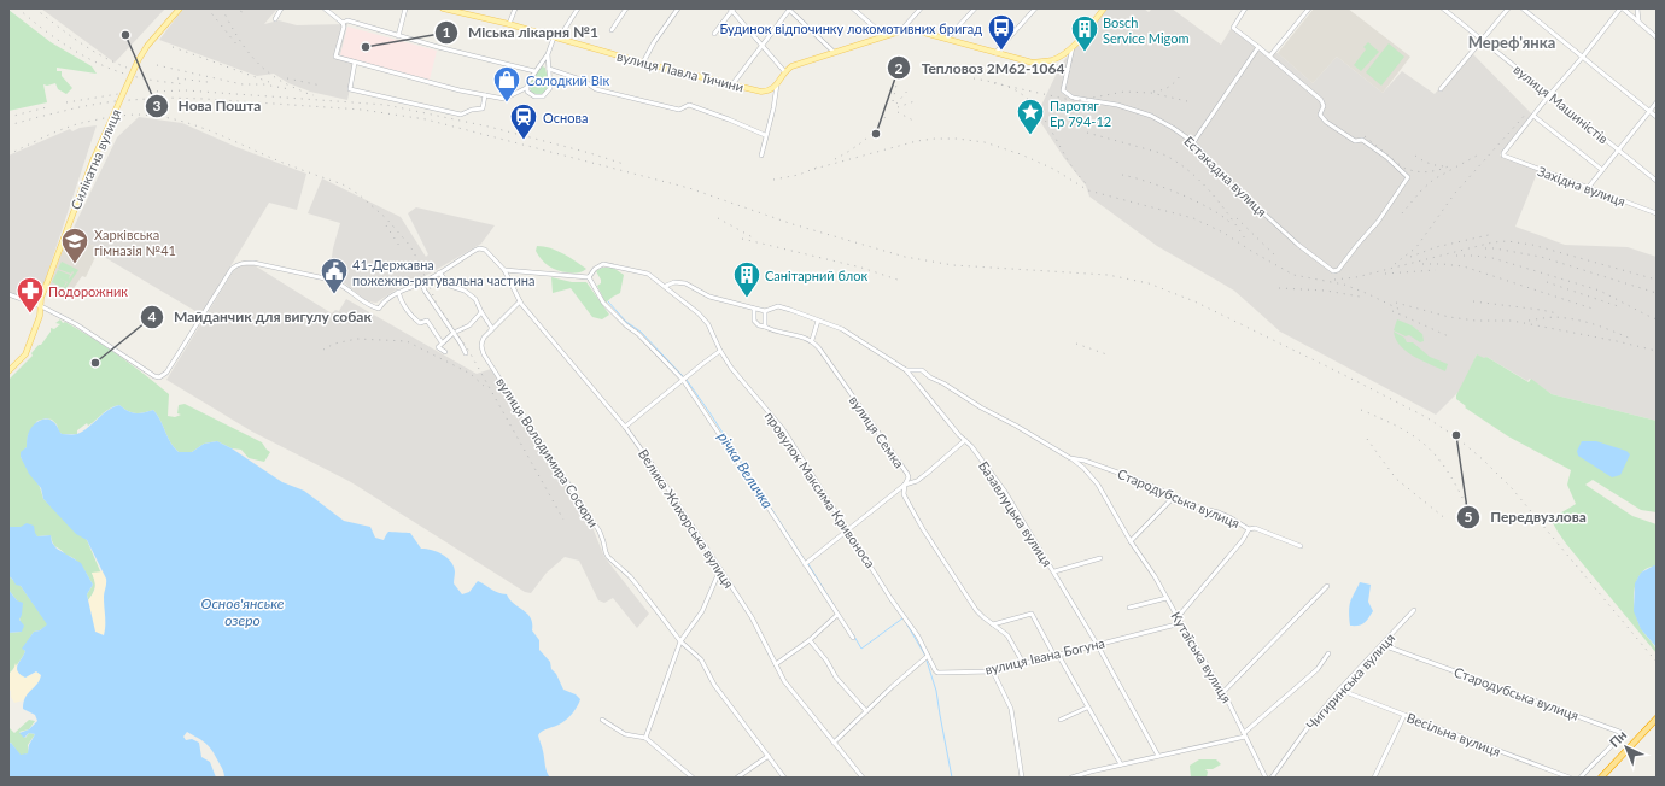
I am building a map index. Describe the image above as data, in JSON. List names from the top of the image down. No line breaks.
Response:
{"streets":{"main road":["вулиця Павла Тичини","Силікатна вулиця"],"street":["вулиця Машиністів","Естакадна вулиця","Західна вулиця","вулиця Семка","вулиця Володимира Сосюри","провулок Максима Кривоноса","Стародубська вулиця","Базавлуцька вулиця","Велика Жихорська вулиця","вулиця Івана Богуна","Кутаїська вулиця","Чигиринська вулиця","Весільна вулиця"]},"crossings":[["вулиця Семка","вулиця Івана Богуна"],["провулок Максима Кривоноса","вулиця Івана Богуна"],["Стародубська вулиця","Базавлуцька вулиця"],["Стародубська вулиця","Кутаїська вулиця"],["Стародубська вулиця","Чигиринська вулиця"],["Базавлуцька вулиця","вулиця Івана Богуна"],["вулиця Івана Богуна","Кутаїська вулиця"],["Чигиринська вулиця","Весільна вулиця"]],"districts":["Мереф'янка"],"water":["річка Величка","Основ'янське озеро"],"places":{"other":["Нова Пошта","Міська лікарня №1","Тепловоз 2М62-1064","Майданчик для вигулу собак","Передвузлова"],"bus stop":["Будинок відпочинку локомотивних бригад"],"building":["Bosch Service Migom","Санітарний блок"],"shop":["Солодкий Вік"],"place":["Паротяг Ер 794-12"],"station":["Основа"],"school or university":["Харківська гімназія №41"],"public building":["41-Державна пожежно-рятувальна частина"],"pharmacy":["Подорожник"]},"north":"top left"}
